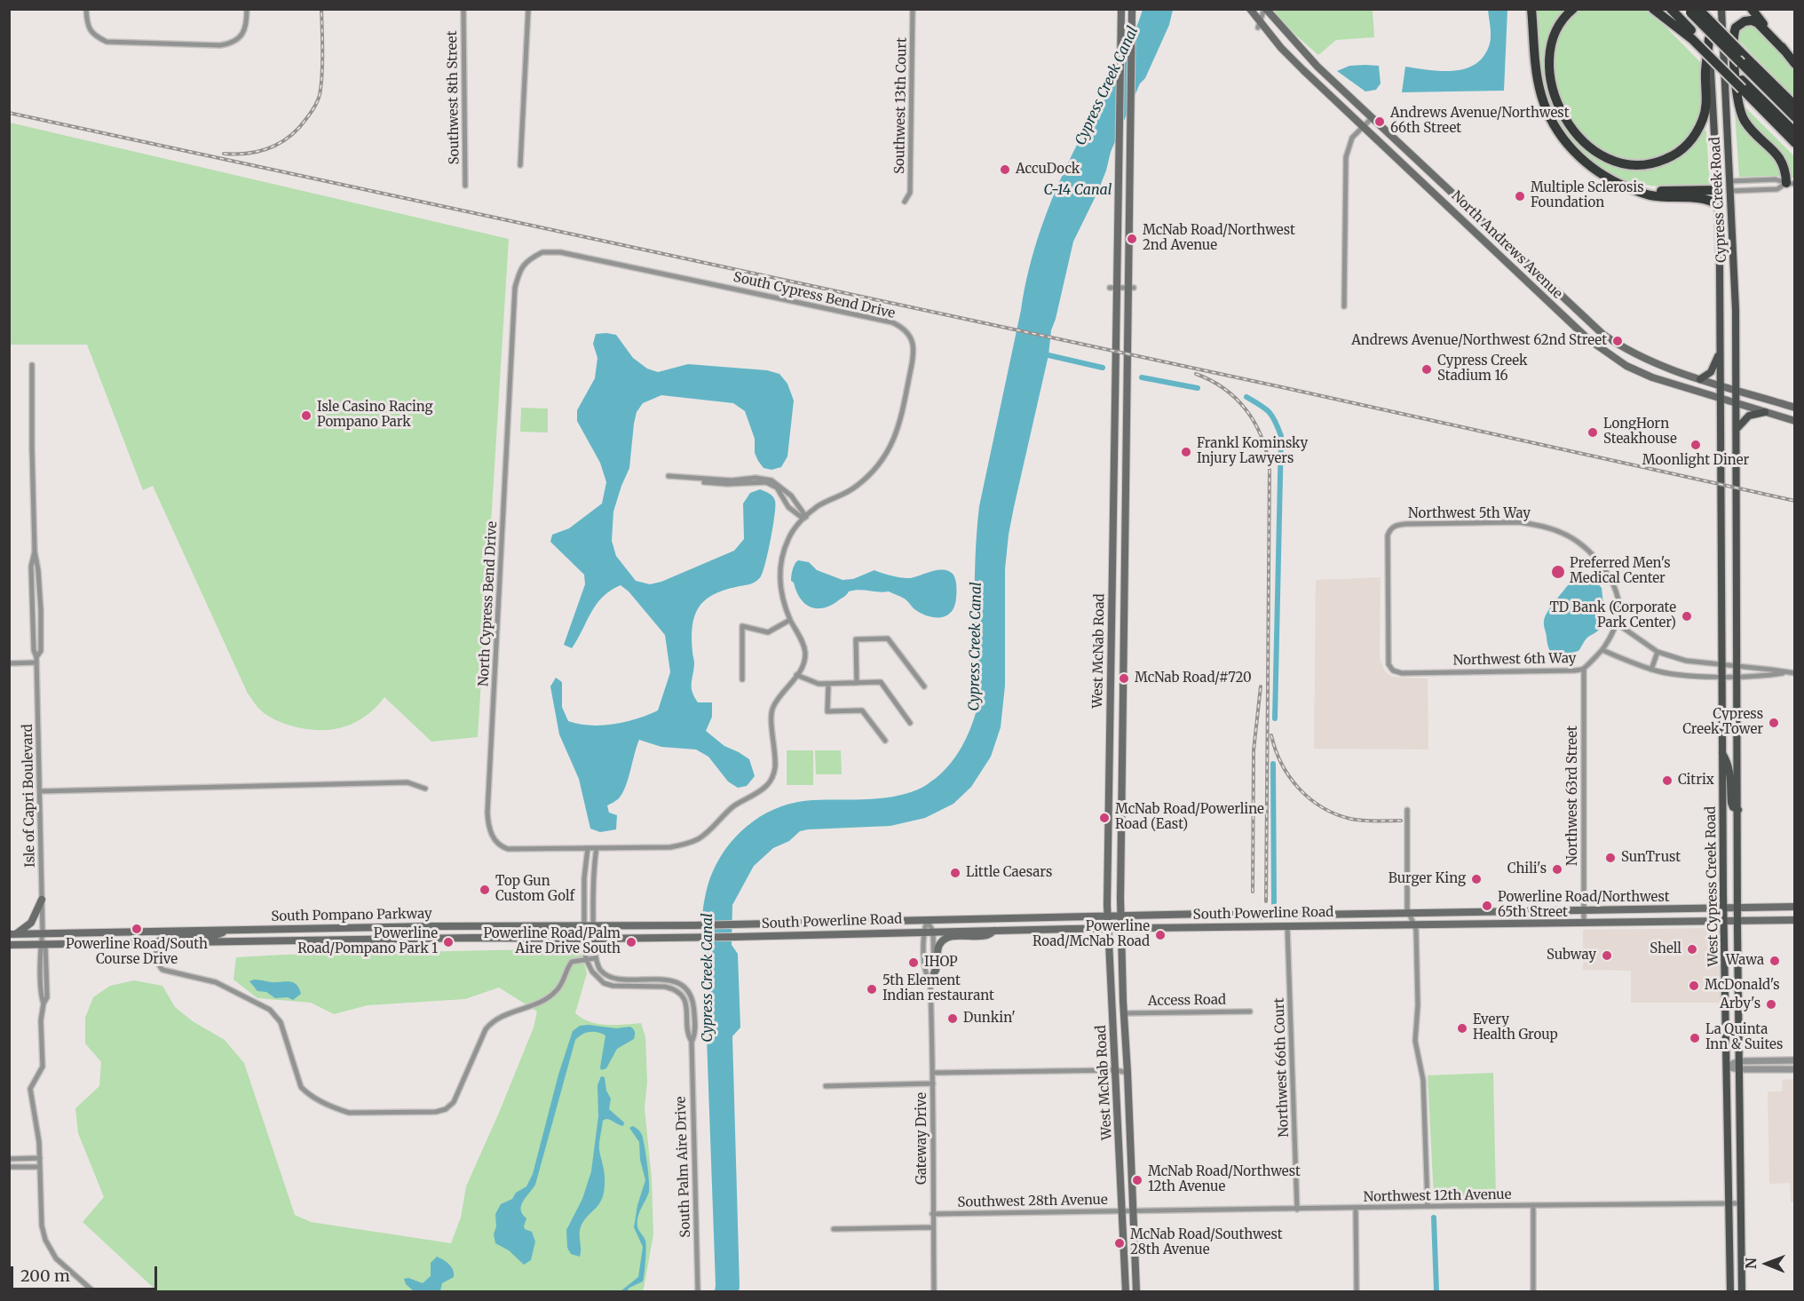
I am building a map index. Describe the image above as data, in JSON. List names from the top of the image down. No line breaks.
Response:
{"streets":{"main road":["Cypress Creek Road","North Andrews Avenue","West McNab Road","West Cypress Creek Road","South Powerline Road","South Pompano Parkway"],"street":["Southwest 8th Street","Southwest 13th Court","South Cypress Bend Drive","Northwest 5th Way","North Cypress Bend Drive","Northwest 6th Way","Isle of Capri Boulevard","Northwest 63rd Street","Access Road","Northwest 66th Court","Gateway Drive","South Palm Aire Drive","Northwest 12th Avenue","Southwest 28th Avenue"]},"crossings":[["Cypress Creek Road","North Andrews Avenue"],["Cypress Creek Road","West Cypress Creek Road"],["North Andrews Avenue","West Cypress Creek Road"],["South Cypress Bend Drive","North Cypress Bend Drive"],["Northwest 5th Way","Northwest 6th Way"],["West McNab Road","South Powerline Road"],["West McNab Road","Access Road"],["West McNab Road","Northwest 12th Avenue"],["West McNab Road","Southwest 28th Avenue"],["Northwest 6th Way","Northwest 63rd Street"],["Isle of Capri Boulevard","South Pompano Parkway"],["Northwest 63rd Street","South Powerline Road"],["West Cypress Creek Road","South Powerline Road"],["West Cypress Creek Road","Northwest 12th Avenue"],["South Powerline Road","South Pompano Parkway"],["South Powerline Road","Northwest 66th Court"],["South Powerline Road","Gateway Drive"],["Northwest 66th Court","Northwest 12th Avenue"],["Gateway Drive","Southwest 28th Avenue"],["Northwest 12th Avenue","Southwest 28th Avenue"]],"water":["Cypress Creek Canal","C-14 Canal"],"places":["Andrews Avenue/Northwest 66th Street","AccuDock","Multiple Sclerosis Foundation","McNab Road/Northwest 2nd Avenue","Andrews Avenue/Northwest 62nd Street","Cypress Creek Stadium 16","Isle Casino Racing Pompano Park","LongHorn Steakhouse","Moonlight Diner","Frankl Kominsky Injury Lawyers","Preferred Men's Medical Center","TD Bank (Corporate Park Center)","McNab Road/#720","Cypress Creek Tower","Citrix","McNab Road/Powerline Road (East)","SunTrust","Chili's","Little Caesars","Burger King","Top Gun Custom Golf","Powerline Road/Northwest 65th Street","Powerline Road/South Course Drive","Powerline Road/McNab Road","Powerline Road/Pompano Park 1","Powerline Road/Palm Aire Drive South","Shell","Subway","Wawa","IHOP","McDonald's","5th Element Indian restaurant","Arby's","Dunkin'","Every Health Group","La Quinta Inn & Suites","McNab Road/Northwest 12th Avenue","McNab Road/Southwest 28th Avenue"],"scale_bar":"200 m","north":"left"}
